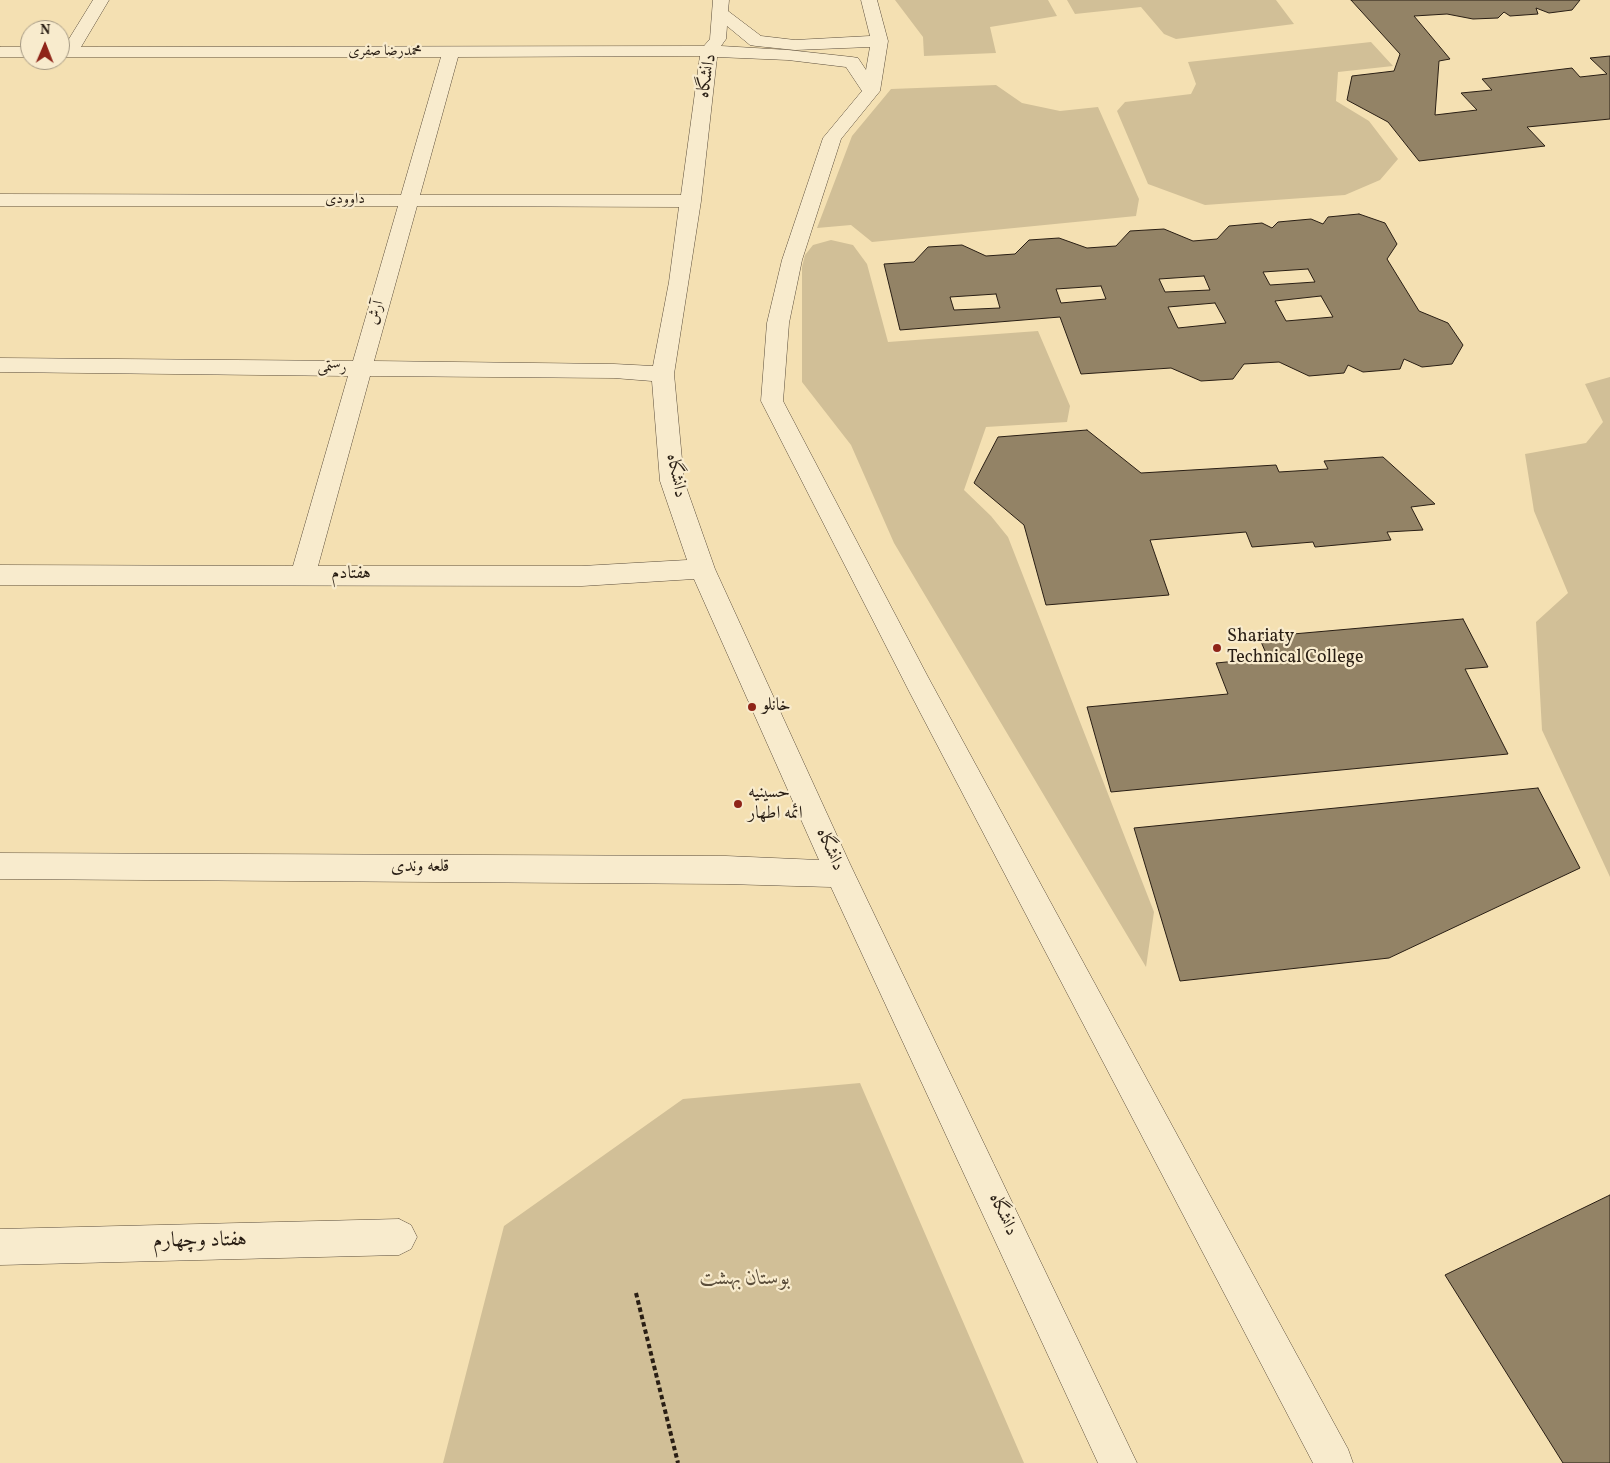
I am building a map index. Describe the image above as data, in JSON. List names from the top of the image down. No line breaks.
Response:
{"streets":{"street":["محمدرضا صفری","دانشگاه","داوودی","آرش","رستمی","هفتادم","قلعه وندی","هفتاد وچهارم"]},"crossings":[["محمدرضا صفری","دانشگاه"],["محمدرضا صفری","آرش"],["دانشگاه","داوودی"],["دانشگاه","رستمی"],["دانشگاه","هفتادم"],["دانشگاه","قلعه وندی"],["داوودی","آرش"],["آرش","رستمی"],["آرش","هفتادم"]],"parks":["بوستان بهشت"],"places":["Shariaty Technical College","خانلو","حسینیه ائمه اطهار"],"north":"top"}
